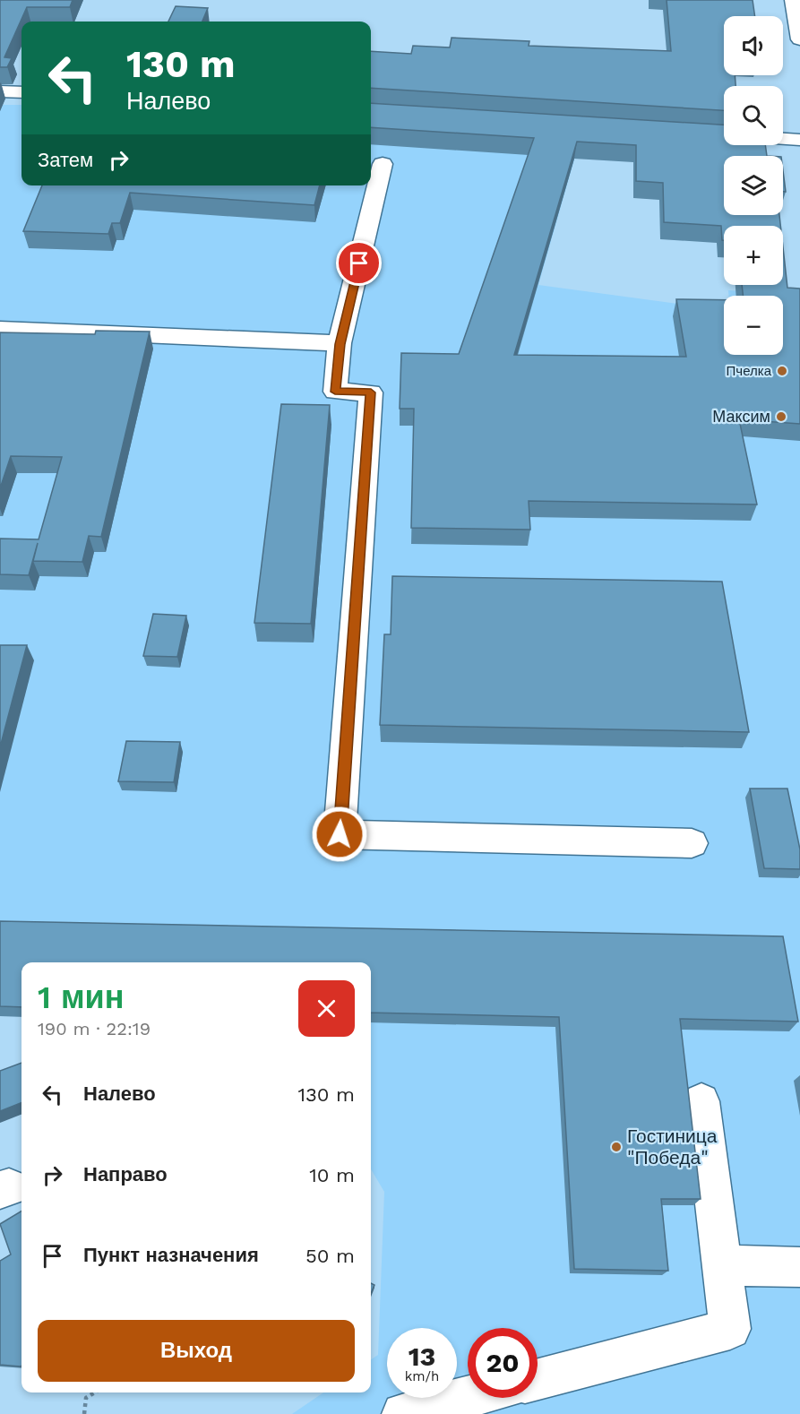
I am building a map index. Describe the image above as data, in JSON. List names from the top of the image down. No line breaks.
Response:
{"places":["Пчелка","Максим","Гостиница \"Победа\""],"page":{"map_buttons":["+","−"],"turn":["130 m","Налево"],"then":"Затем","heading":["1 мин","190 m · 22:19"],"list":[{"name":"Налево","value":"130 m"},{"name":"Направо","value":"10 m"},{"name":"Пункт назначения","value":"50 m"}],"buttons":"Выход","speed":"13 km/h","limit":"20"}}
